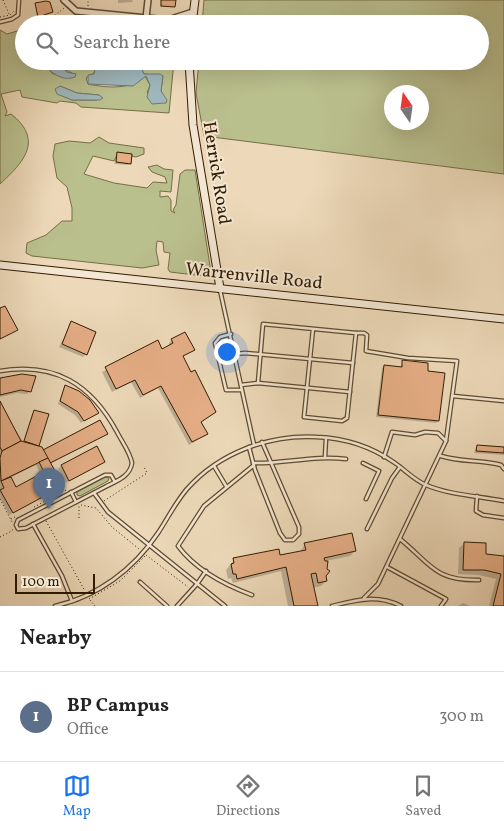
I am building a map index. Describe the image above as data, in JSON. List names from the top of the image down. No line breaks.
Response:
{"streets":{"main road":["Herrick Road","Warrenville Road"]},"crossings":[["Herrick Road","Warrenville Road"]],"scale_bar":"100 m","north":"top","page":{"search":"Search here","pins":"1","scale":"100 m","heading":"Nearby","list":[{"mark":"1","name":"BP Campus","note":"Office","value":"300 m"}],"nav":["Map","Directions","Saved"]}}
